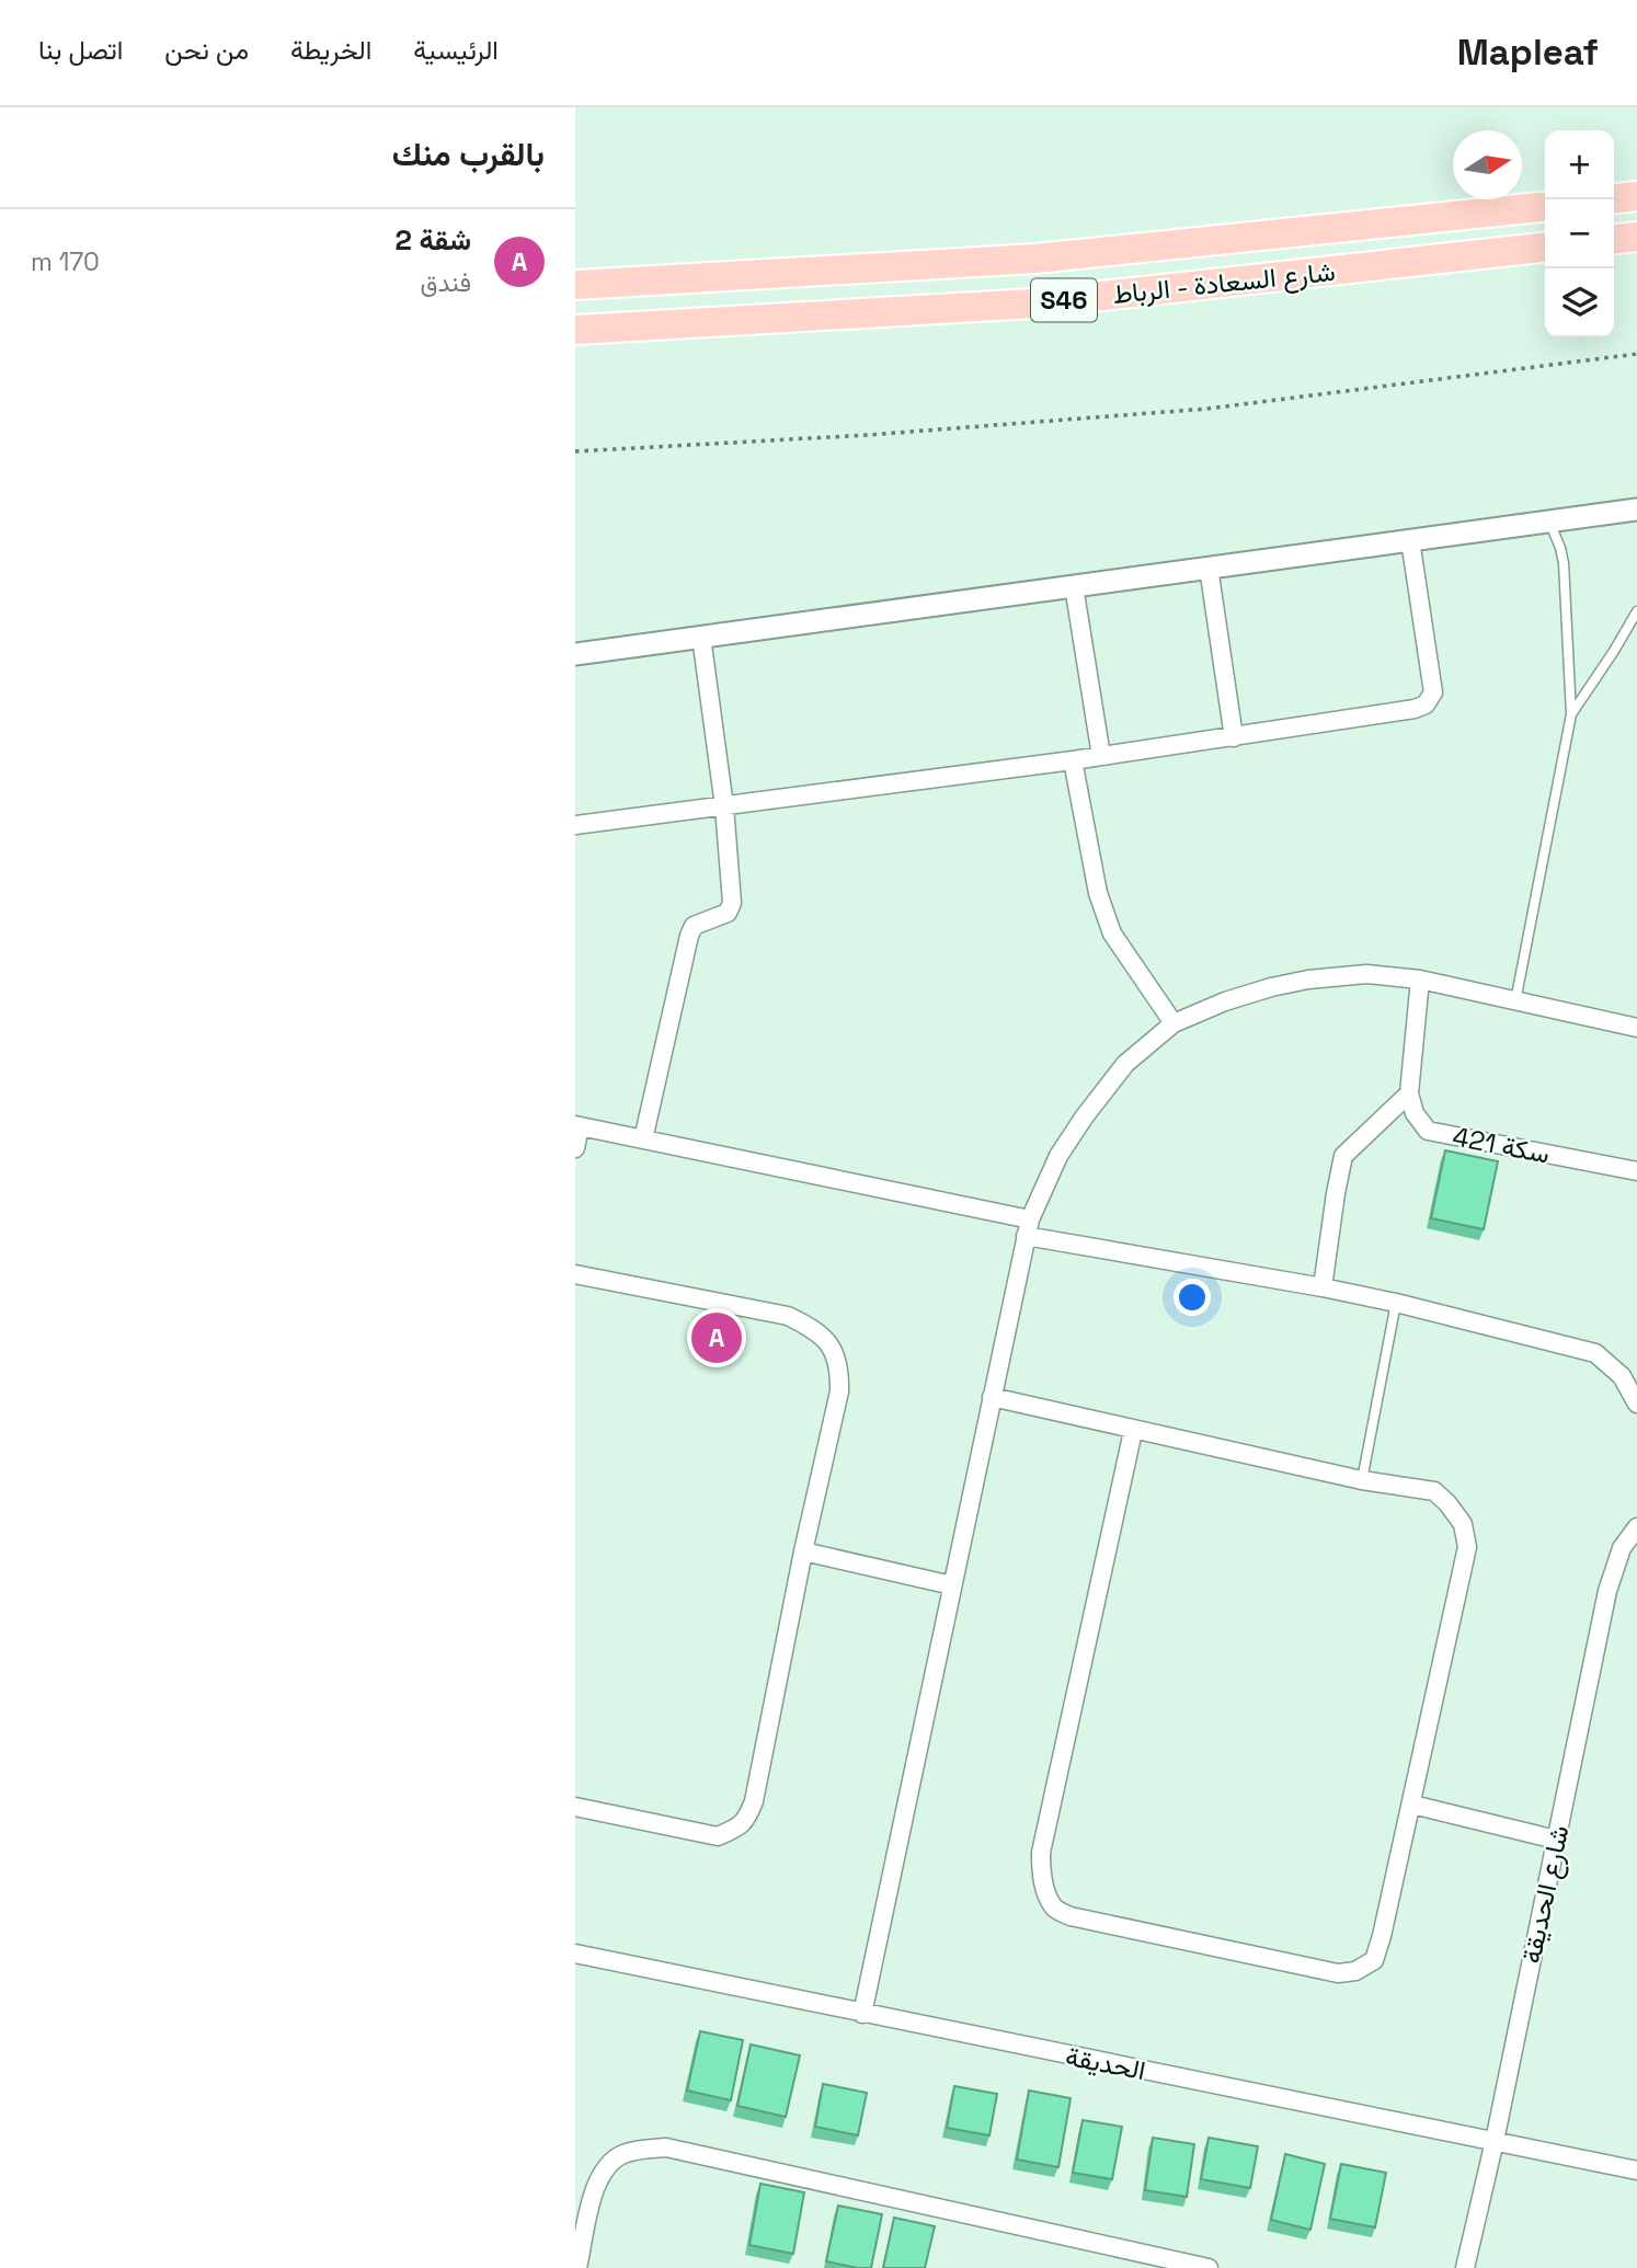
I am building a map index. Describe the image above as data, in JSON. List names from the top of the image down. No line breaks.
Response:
{"streets":{"highway":["شارع السعادة - الرباط","S46"],"street":["سكة 421","شارع الحديقة","الحديقة"]},"crossings":[["شارع الحديقة","الحديقة"]],"north":"right","page":{"header":"Mapleaf","nav":["الرئيسية","الخريطة","من نحن","اتصل بنا"],"heading":"بالقرب منك","map_buttons":["+","−"],"list":[{"mark":"A","name":"شقة 2","note":"فندق","value":"170 m"}],"pins":"A"}}
